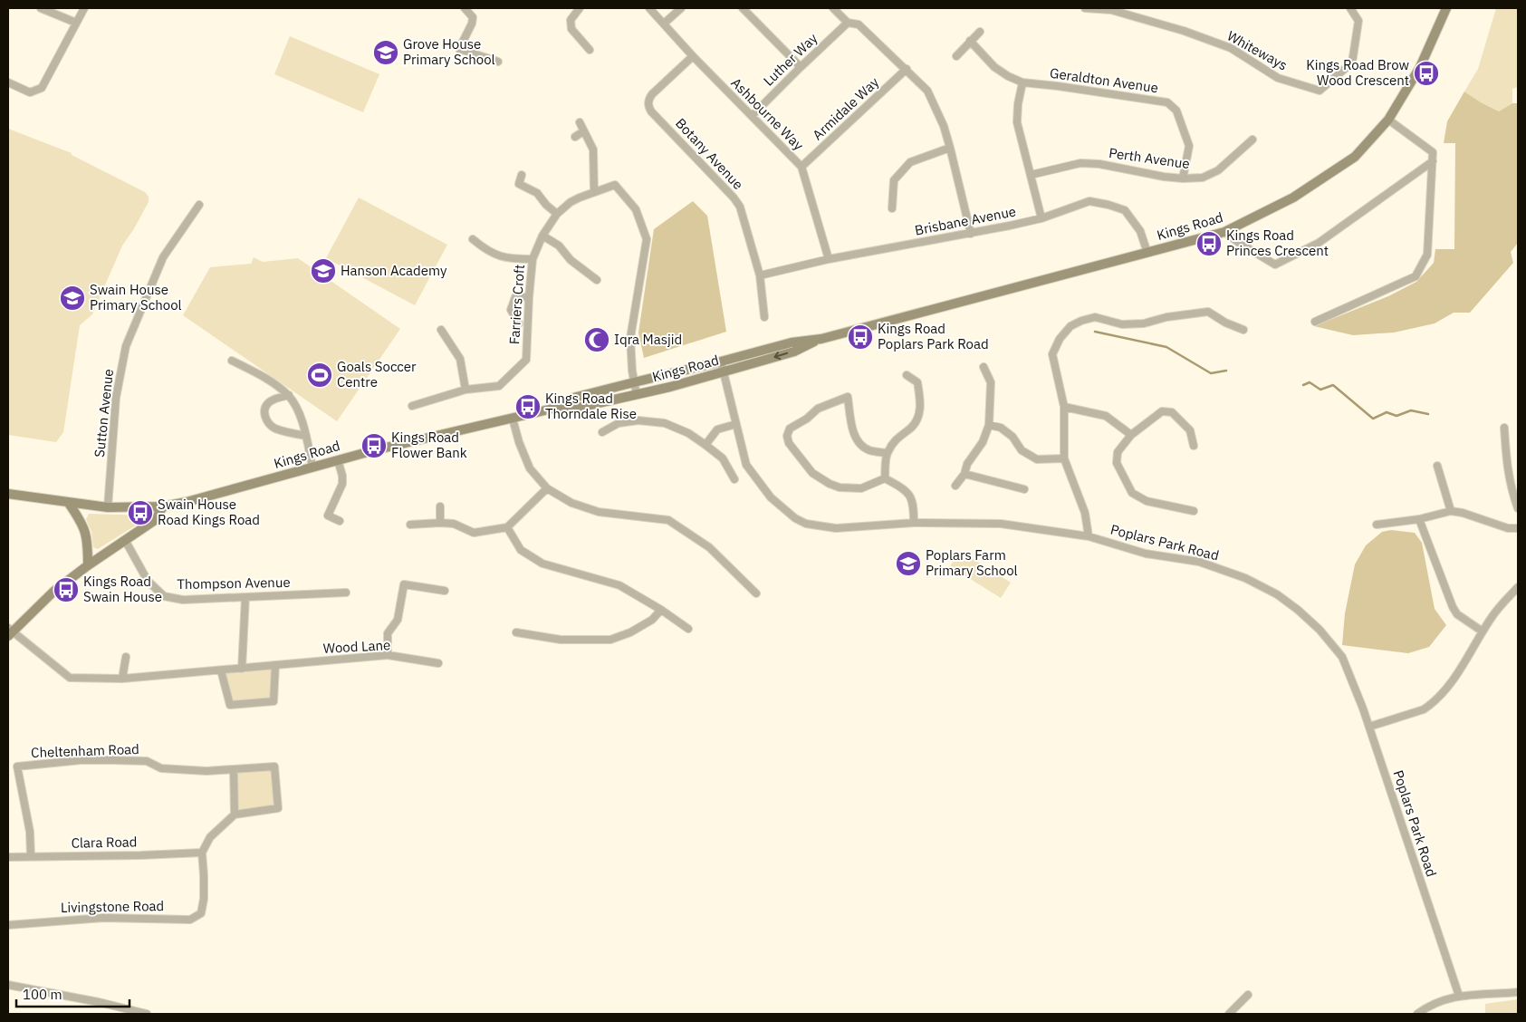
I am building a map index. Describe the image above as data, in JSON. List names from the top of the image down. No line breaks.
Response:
{"streets":{"street":["Whiteways","Luther Way","Geraldton Avenue","Armidale Way","Ashbourne Way","Botany Avenue","Perth Avenue","Brisbane Avenue","Kings Road","Farriers Croft","Sutton Avenue","Poplars Park Road","Thompson Avenue","Wood Lane","Cheltenham Road","Clara Road","Livingstone Road"]},"crossings":[["Luther Way","Ashbourne Way"],["Geraldton Avenue","Perth Avenue"],["Armidale Way","Ashbourne Way"],["Ashbourne Way","Botany Avenue"],["Ashbourne Way","Brisbane Avenue"],["Botany Avenue","Brisbane Avenue"],["Brisbane Avenue","Kings Road"],["Kings Road","Farriers Croft"],["Kings Road","Sutton Avenue"],["Kings Road","Poplars Park Road"],["Cheltenham Road","Clara Road"],["Clara Road","Livingstone Road"]],"places":{"school or university":["Grove House Primary School","Hanson Academy","Swain House Primary School","Poplars Farm Primary School"],"bus stop":["Kings Road Brow Wood Crescent","Kings Road Princes Crescent","Kings Road Poplars Park Road","Kings Road Thorndale Rise","Kings Road Flower Bank","Swain House Road Kings Road","Kings Road Swain House"],"mosque":["Iqra Masjid"],"sports":["Goals Soccer Centre"]},"scale_bar":"100 m"}
